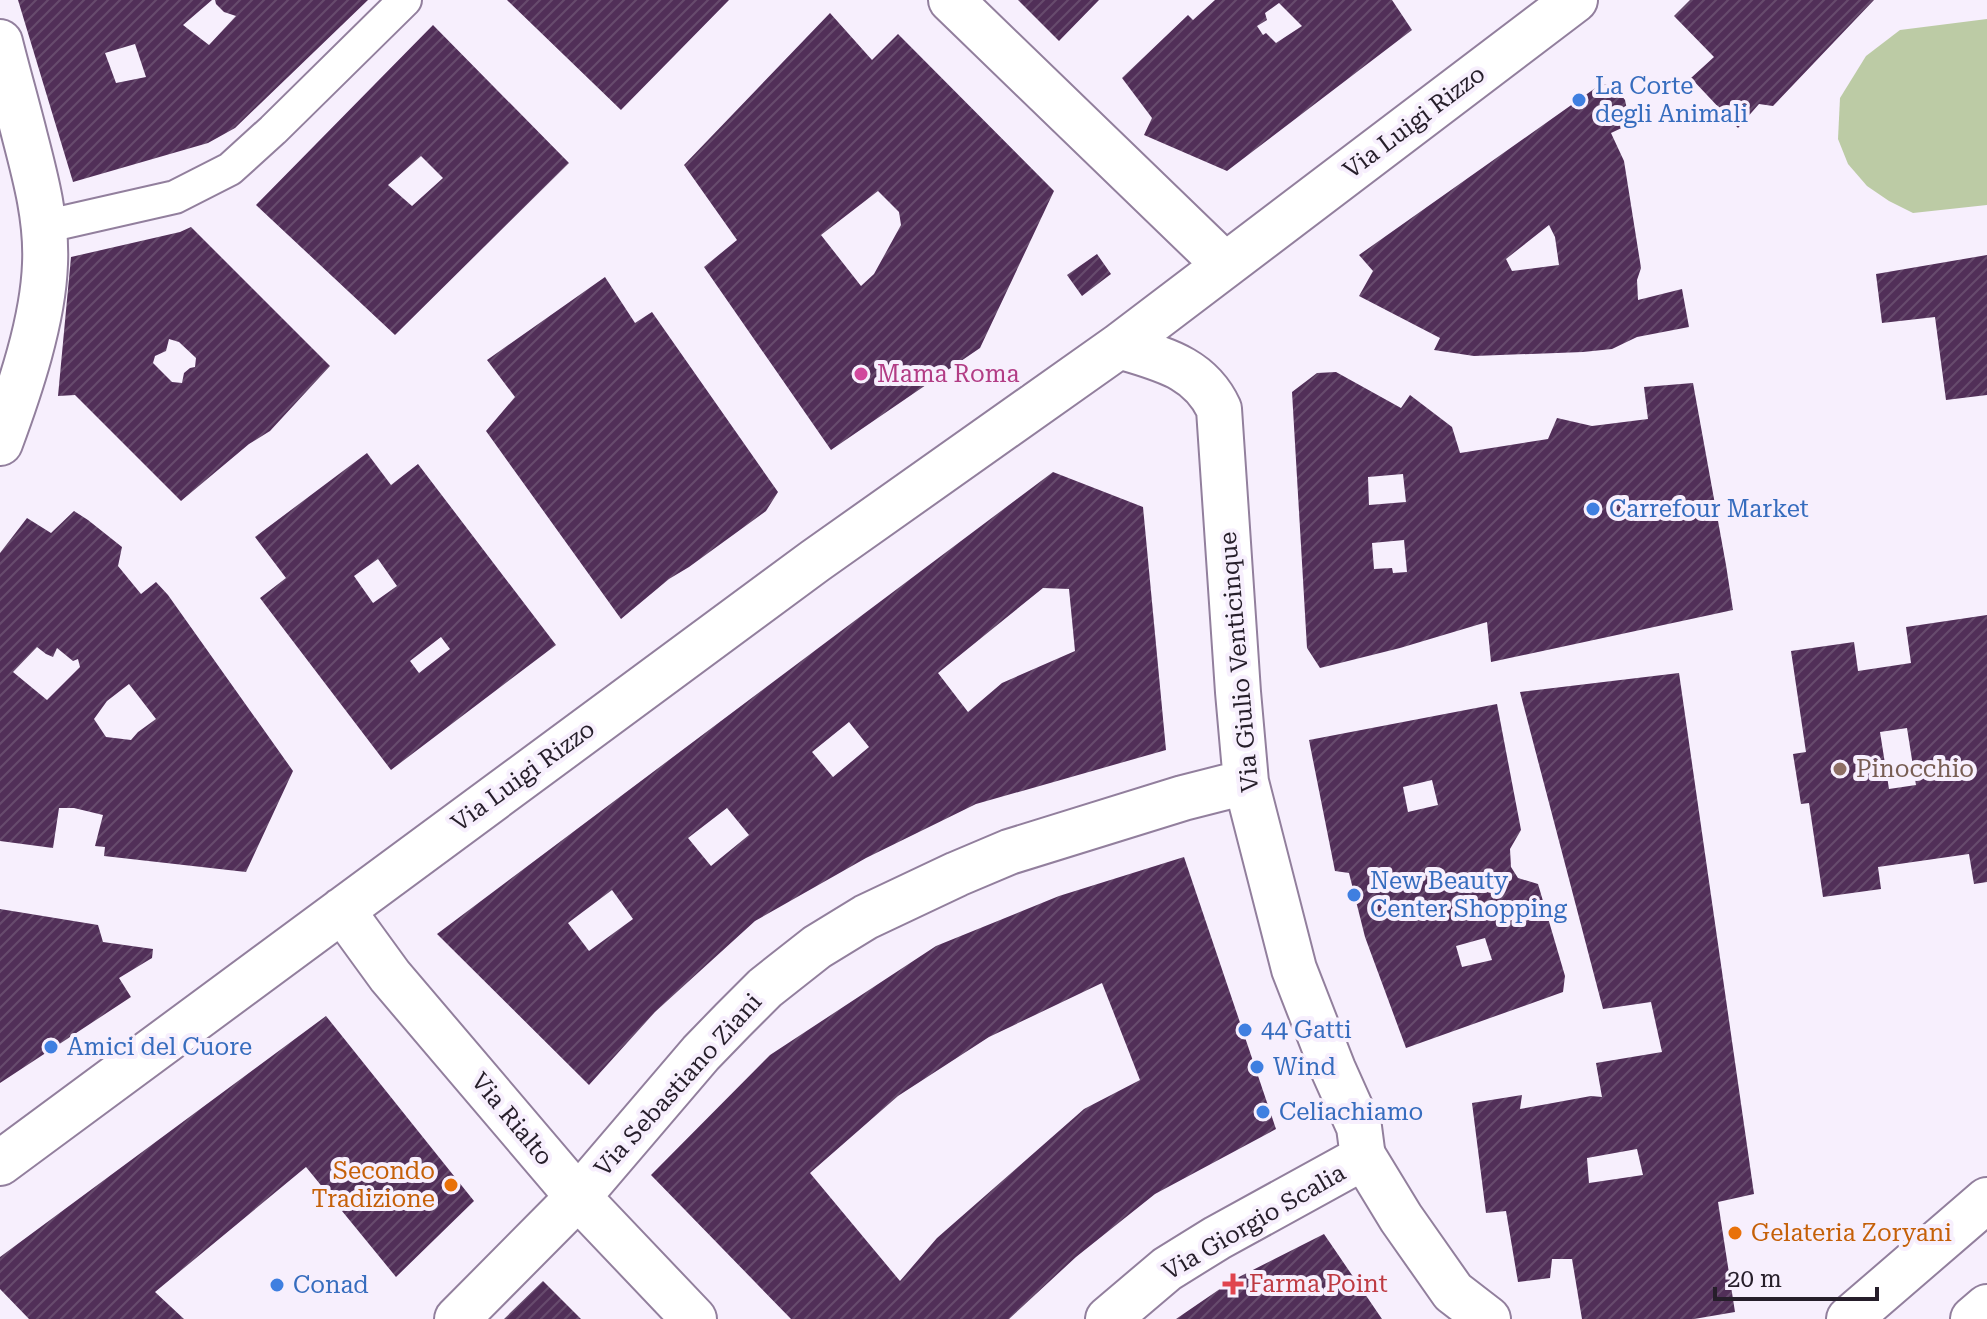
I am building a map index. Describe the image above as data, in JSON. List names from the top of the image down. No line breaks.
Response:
{"streets":{"street":["Via Luigi Rizzo","Via Giulio Venticinque","Via Sebastiano Ziani","Via Rialto","Via Giorgio Scalia"]},"crossings":[["Via Luigi Rizzo","Via Giulio Venticinque"],["Via Luigi Rizzo","Via Rialto"],["Via Giulio Venticinque","Via Sebastiano Ziani"],["Via Giulio Venticinque","Via Giorgio Scalia"],["Via Sebastiano Ziani","Via Rialto"]],"places":{"other":["La Corte degli Animali","Mama Roma","Carrefour Market","Pinocchio","New Beauty Center Shopping","44 Gatti","Amici del Cuore","Wind","Celiachiamo","Secondo Tradizione","Gelateria Zoryani","Conad"],"health":["Farma Point"]},"scale_bar":"20 m"}
